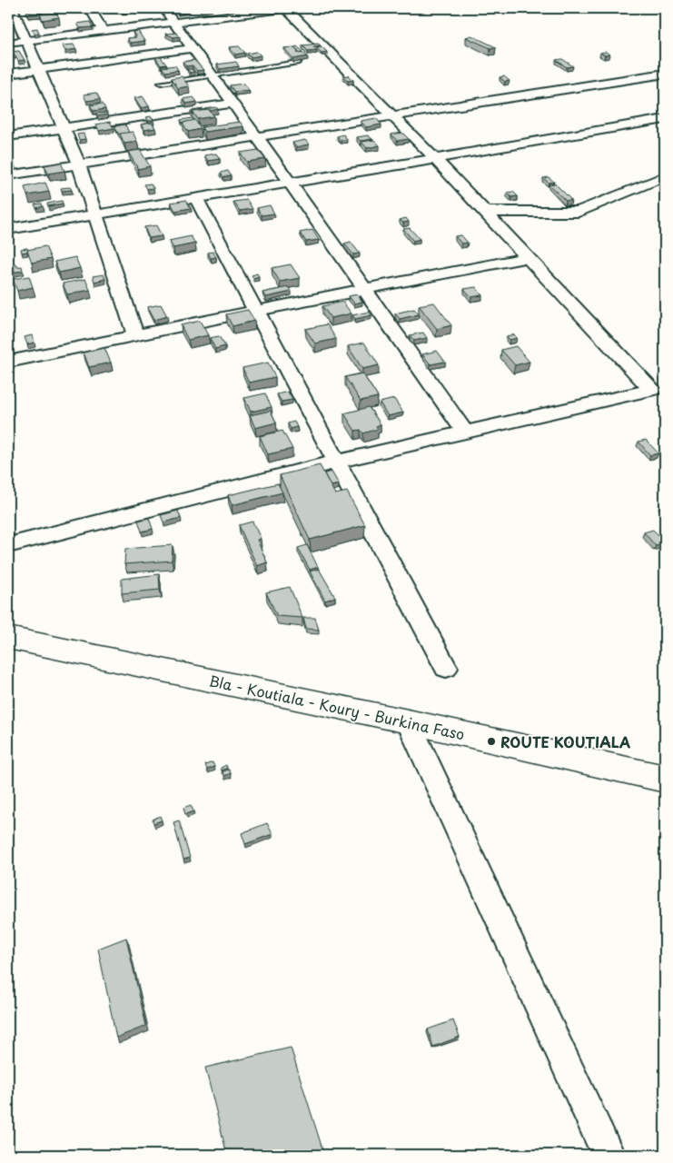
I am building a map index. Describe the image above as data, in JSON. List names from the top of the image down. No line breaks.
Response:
{"streets":{"main road":["Bla - Koutiala - Koury - Burkina Faso"]},"places":["ROUTE KOUTIALA"]}
